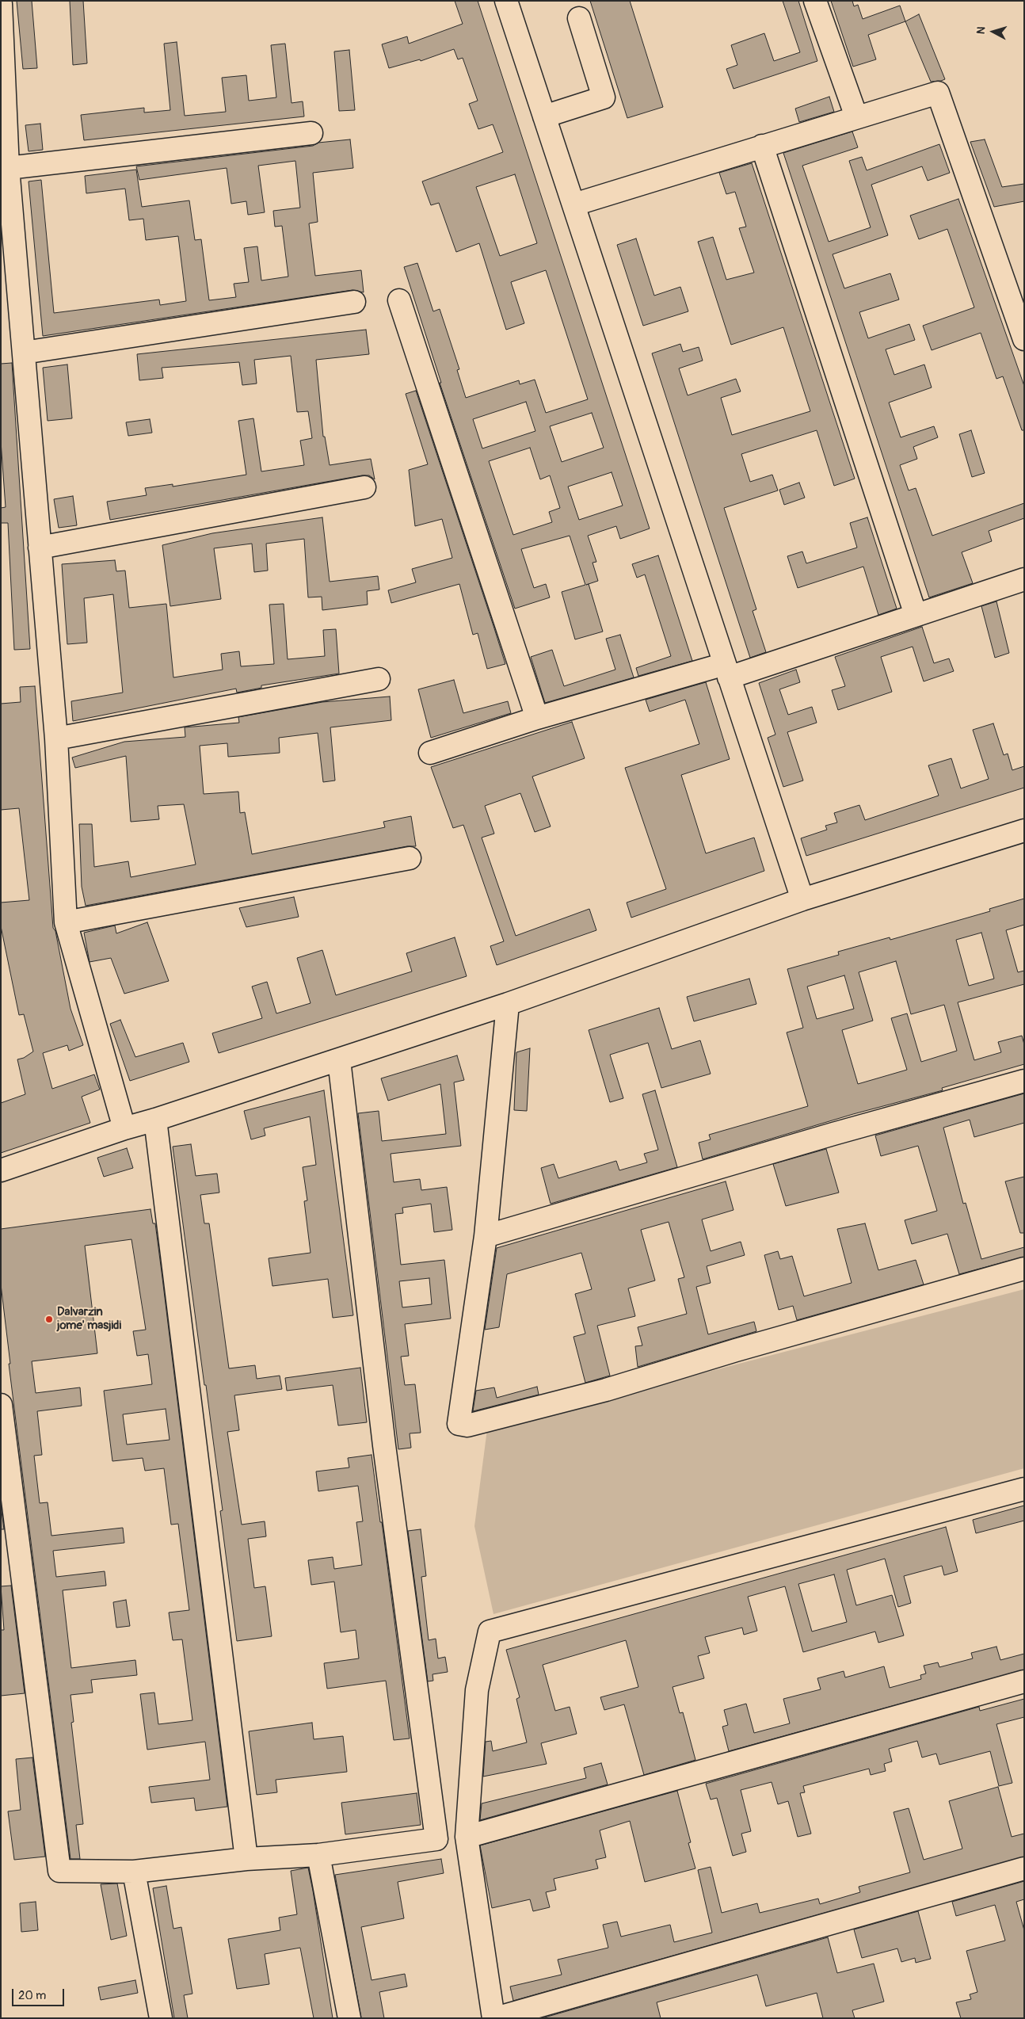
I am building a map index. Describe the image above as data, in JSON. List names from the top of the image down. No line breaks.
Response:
{"places":["Dalvarzin jome' masjidi"],"scale_bar":"20 m","north":"left"}
